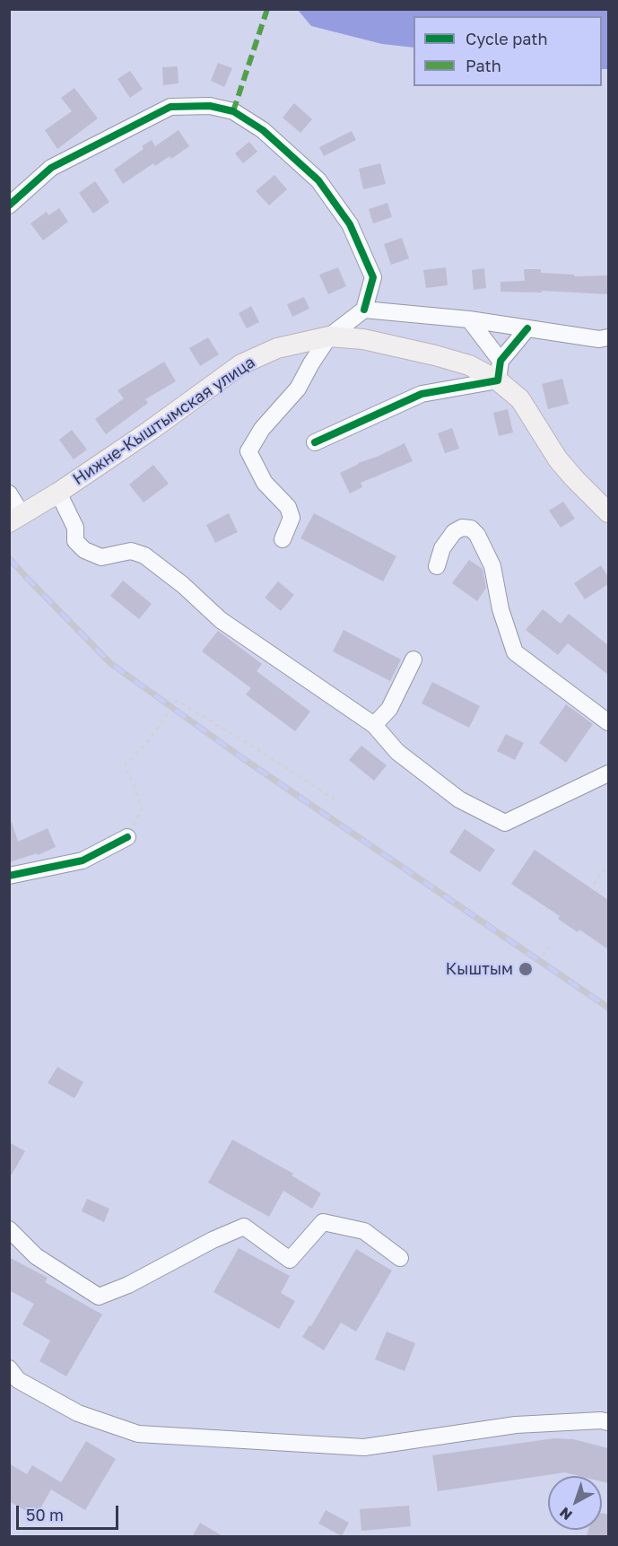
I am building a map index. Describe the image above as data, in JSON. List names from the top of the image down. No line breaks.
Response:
{"streets":{"main road":["Нижне-Кыштымская улица"]},"places":["Кыштым"],"legend":["Cycle path","Path"],"scale_bar":"50 m","north":"bottom left"}
